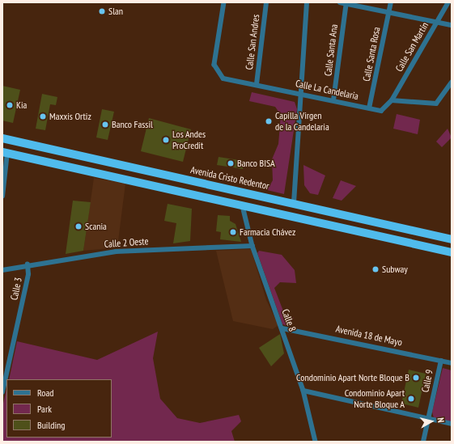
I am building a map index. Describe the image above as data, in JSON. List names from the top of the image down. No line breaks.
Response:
{"streets":{"highway":["Avenida Cristo Redentor"],"street":["Calle San Andres","Calle San Martín","Calle Santa Ana","Calle Santa Rosa","Calle La Candelaria","Calle 2 Oeste","Calle 3","Calle 8","Avenida 18 de Mayo","Calle 9"]},"crossings":[["Calle San Andres","Calle La Candelaria"],["Calle San Martín","Calle La Candelaria"],["Calle Santa Ana","Calle La Candelaria"],["Calle Santa Rosa","Calle La Candelaria"],["Calle 2 Oeste","Calle 3"],["Calle 2 Oeste","Calle 8"],["Calle 8","Avenida 18 de Mayo"],["Avenida 18 de Mayo","Calle 9"]],"places":["Slan","Kia","Maxxis Ortiz","Capilla Virgen de la Candelaria","Banco Fassil","Los Andes ProCredit","Banco BISA","Scania","Farmacia Chávez","Subway","Condominio Apart Norte Bloque B","Condominio Apart Norte Bloque A"],"legend":["Road","Park","Building"],"north":"right"}
